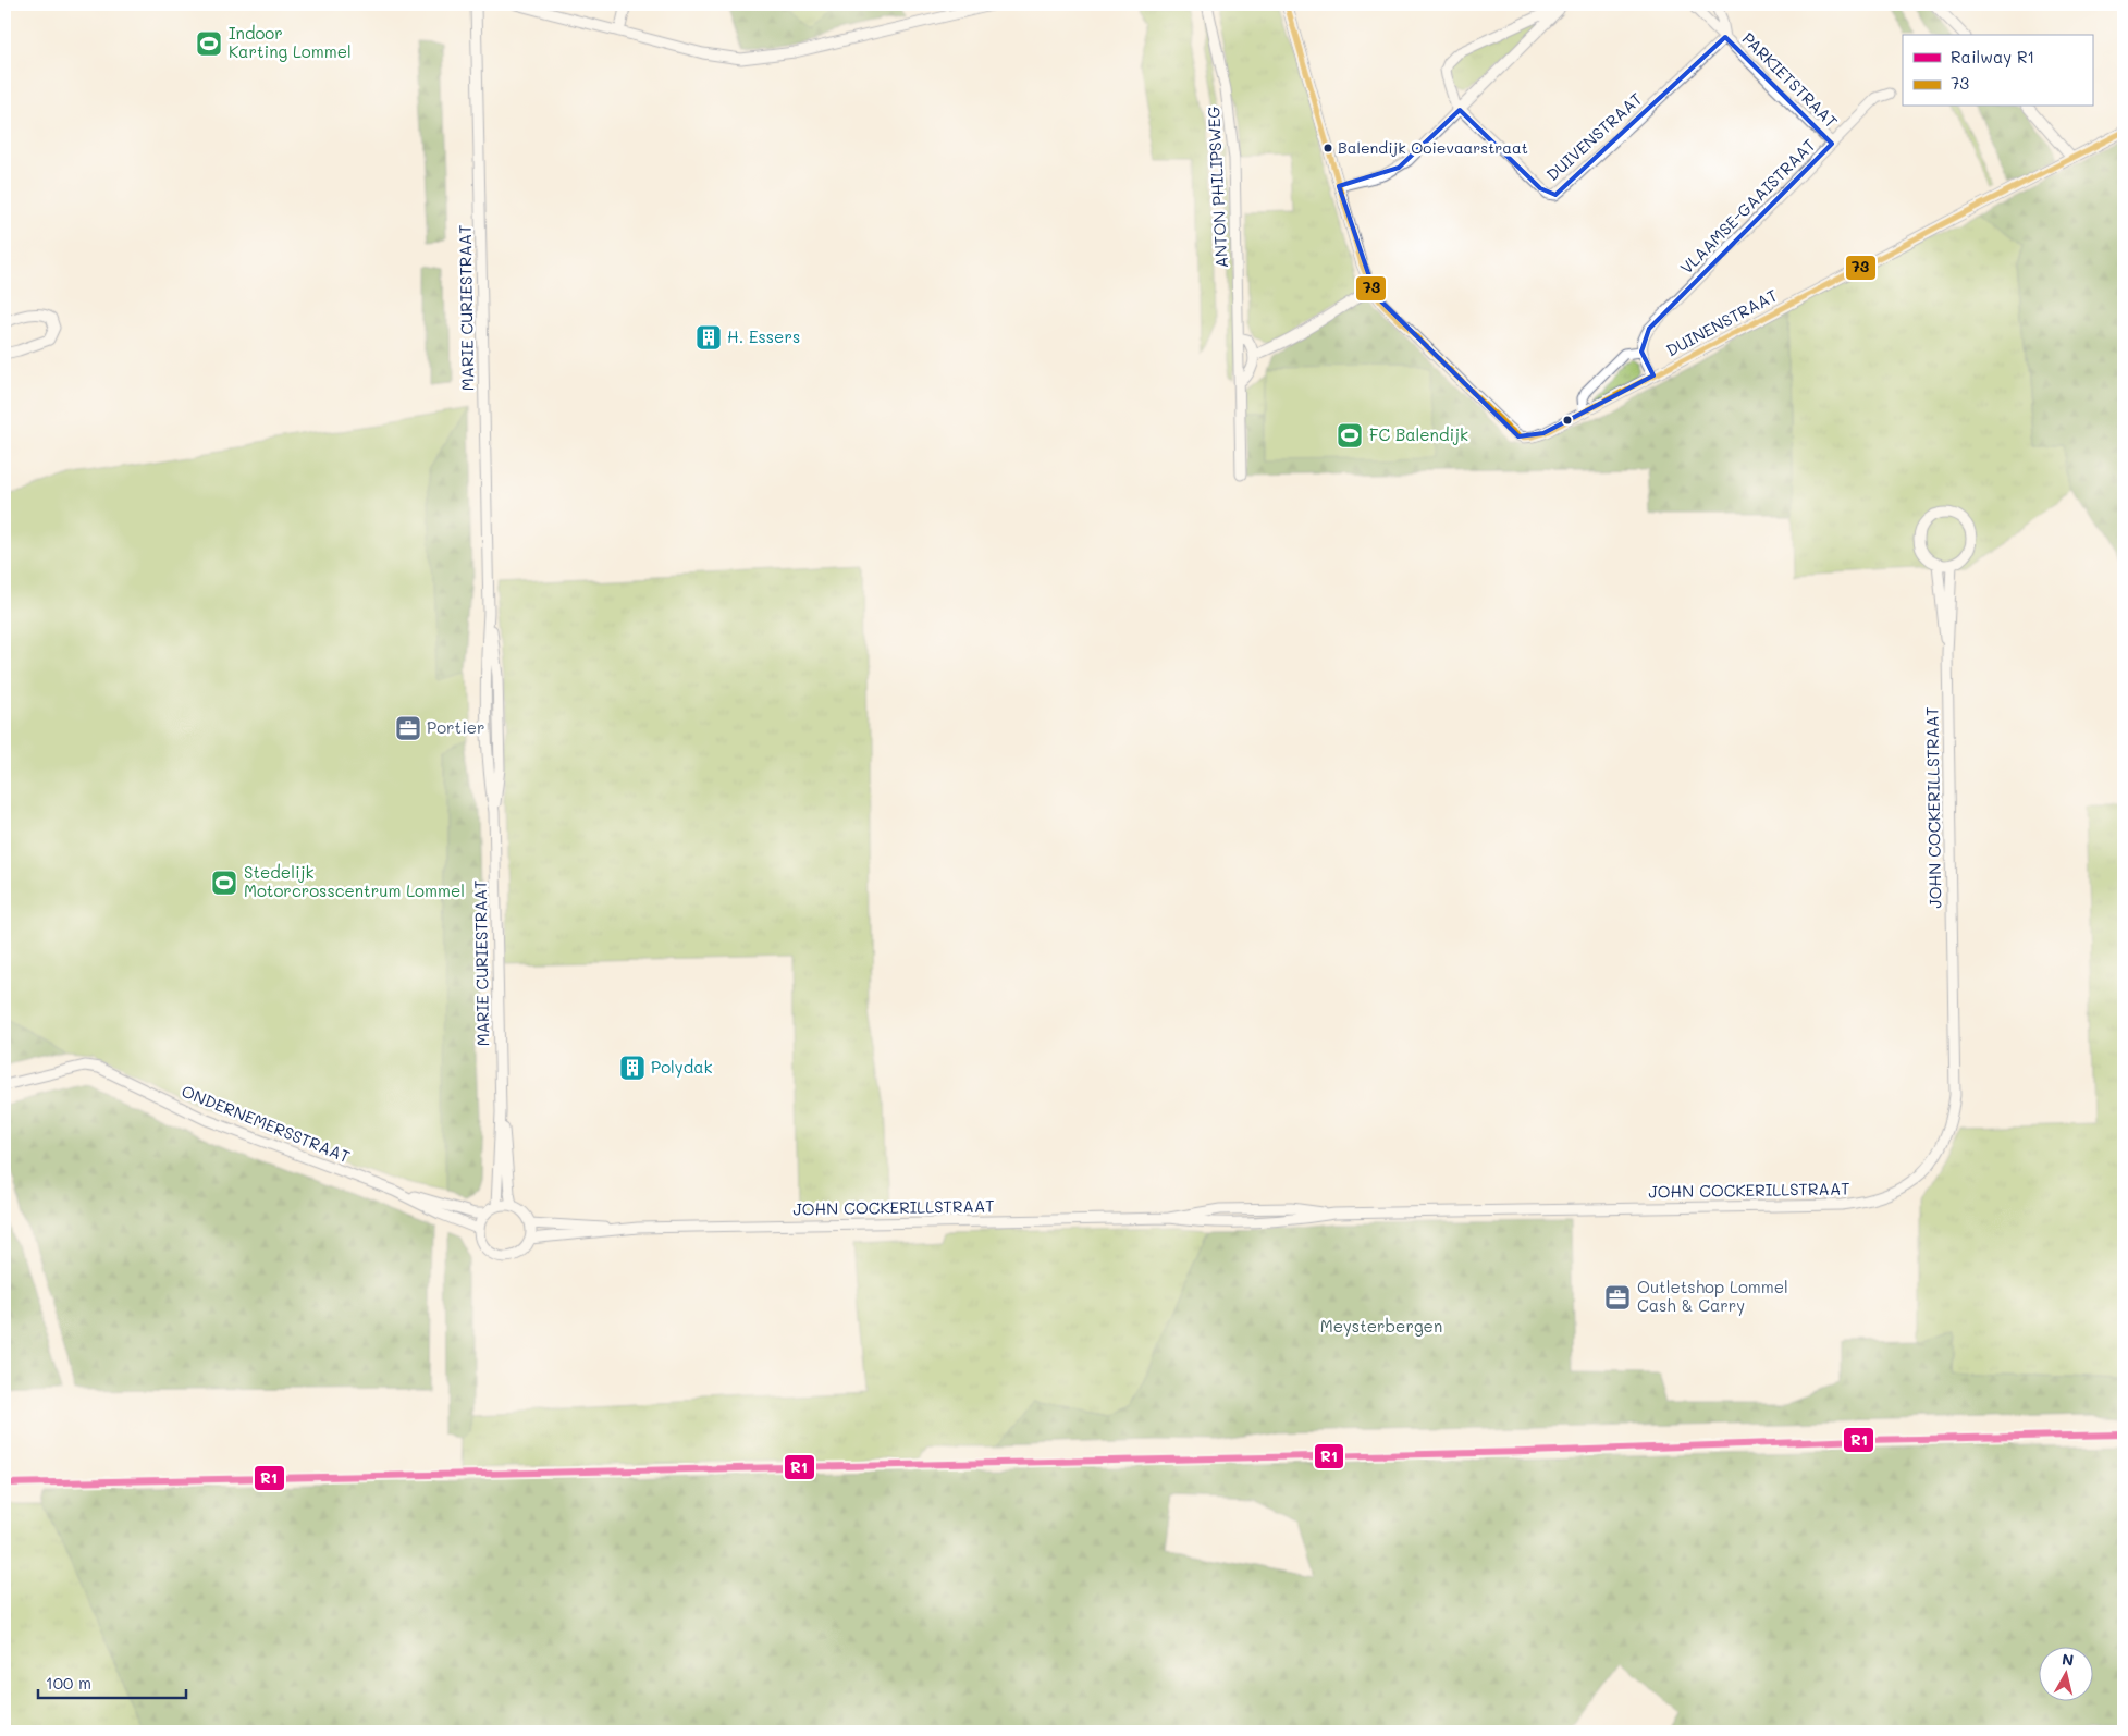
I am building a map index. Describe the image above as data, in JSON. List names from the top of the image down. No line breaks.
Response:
{"streets":{"street":["PARKIETSTRAAT","DUIVENSTRAAT","ANTON PHILIPSWEG","VLAAMSE-GAAISTRAAT","MARIE CURIESTRAAT","DUINENSTRAAT","JOHN COCKERILLSTRAAT","ONDERNEMERSSTRAAT"]},"crossings":[["PARKIETSTRAAT","DUIVENSTRAAT"],["PARKIETSTRAAT","VLAAMSE-GAAISTRAAT"],["JOHN COCKERILLSTRAAT","ONDERNEMERSSTRAAT"]],"parks":["Meysterbergen"],"places":{"sports":["Indoor Karting Lommel","FC Balendijk","Stedelijk Motorcrosscentrum Lommel"],"other":["Balendijk Ooievaarstraat"],"building":["H. Essers","Polydak"],"office":["Portier","Outletshop Lommel Cash & Carry"]},"lines":["transit line 73","rail line R1"],"legend":["Railway R1","73"],"scale_bar":"100 m","north":"top"}
